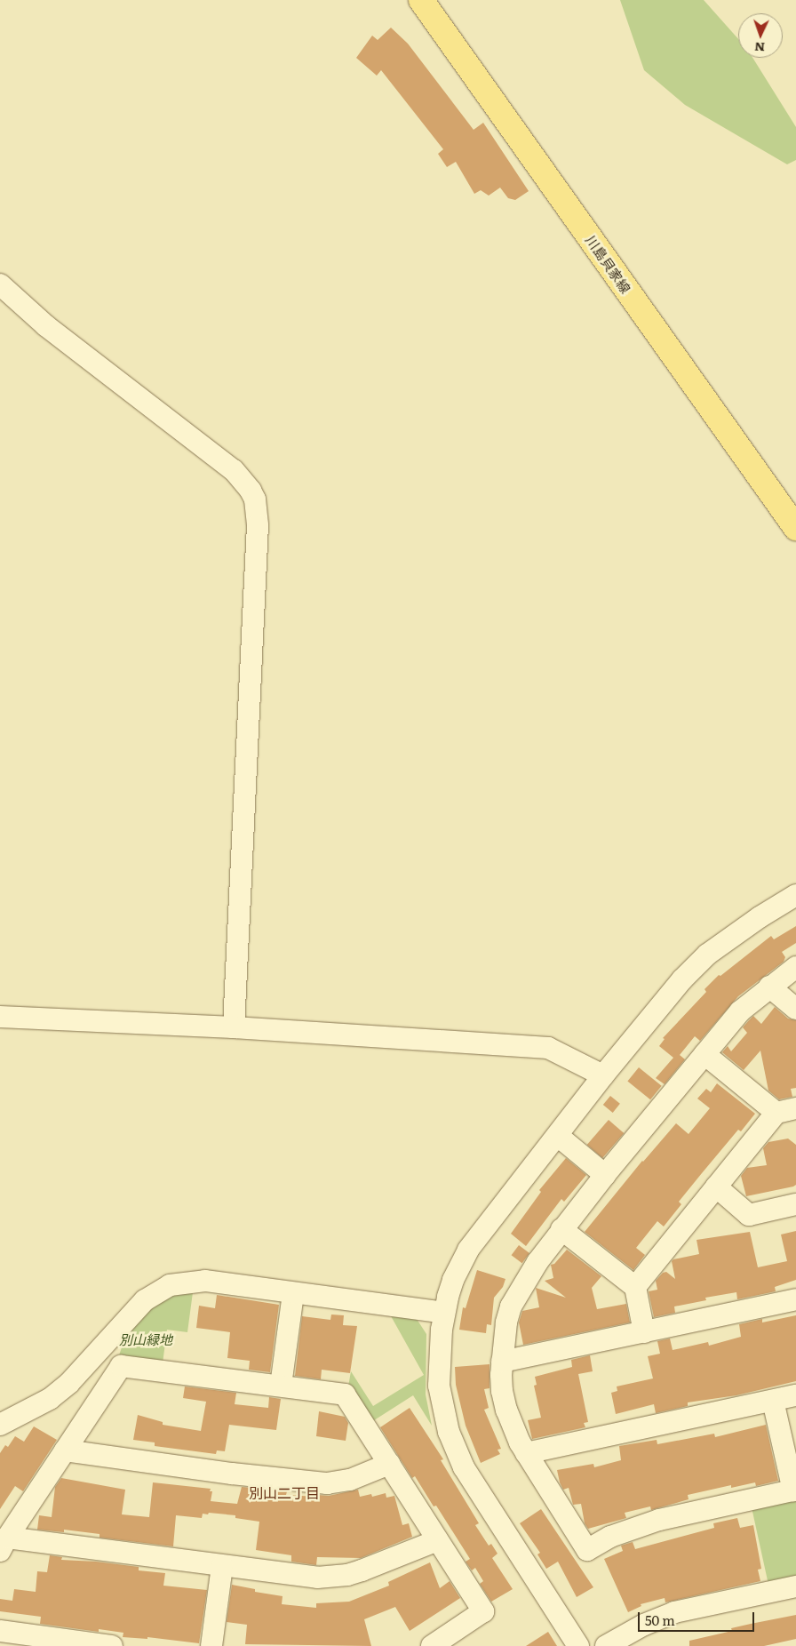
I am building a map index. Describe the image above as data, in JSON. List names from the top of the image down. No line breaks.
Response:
{"streets":{"main road":["川島貝家線"]},"districts":["別山二丁目"],"parks":["別山緑地"],"scale_bar":"50 m","north":"bottom"}
